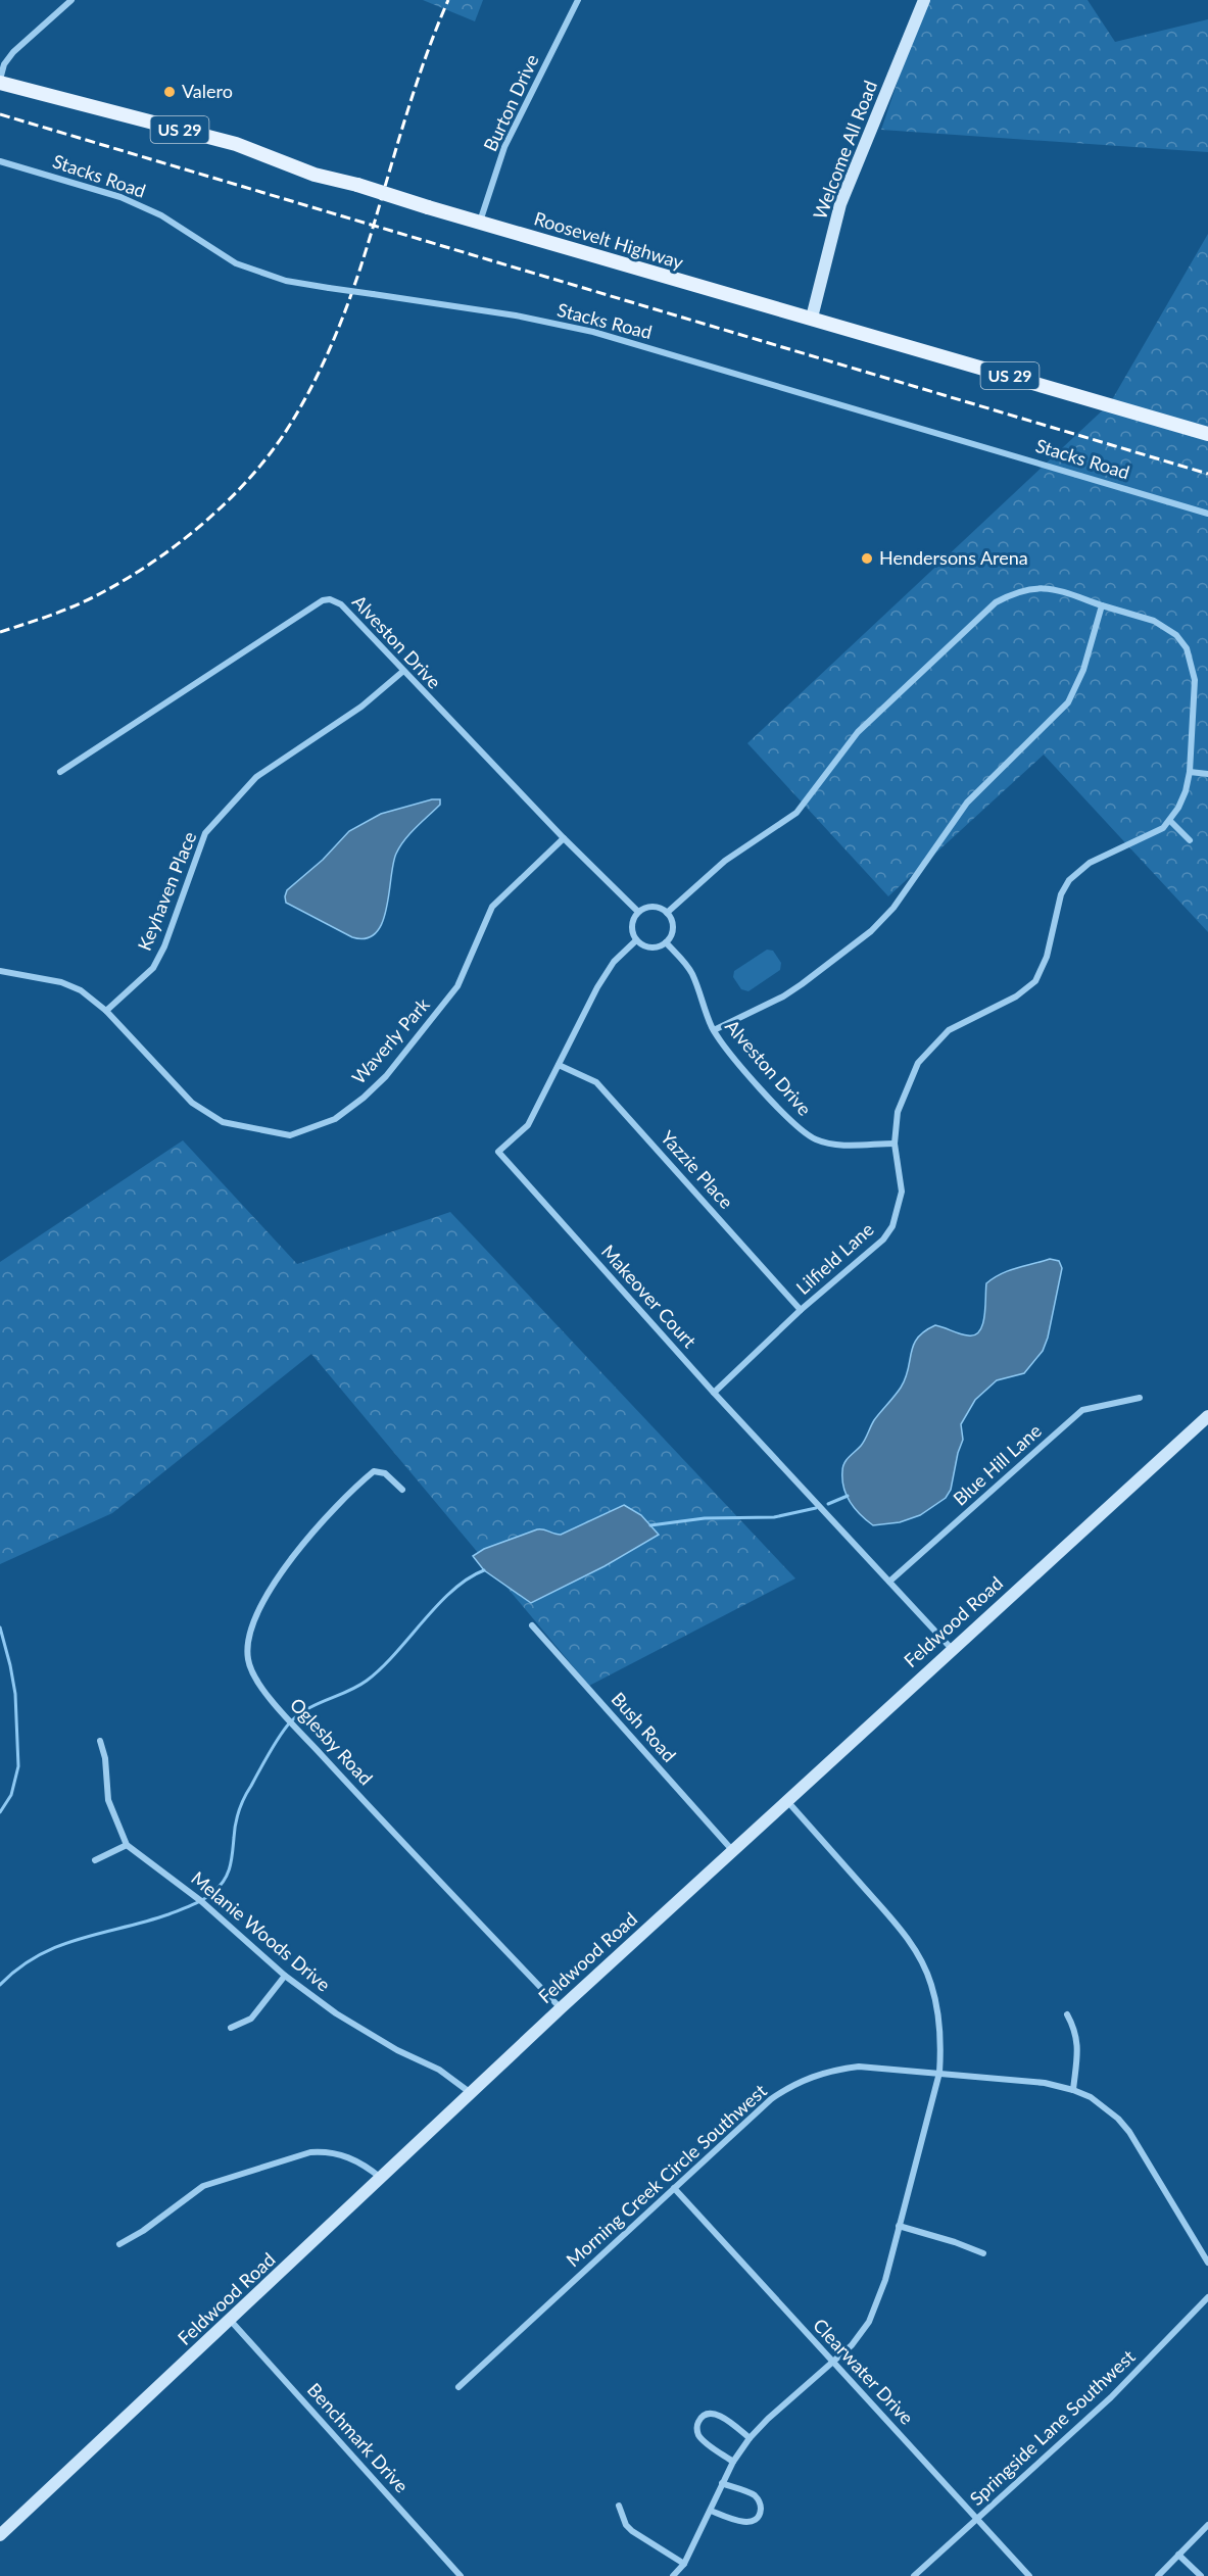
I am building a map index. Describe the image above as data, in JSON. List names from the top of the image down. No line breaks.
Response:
{"streets":{"main road":["US 29","Roosevelt Highway"],"street":["Burton Drive","Welcome All Road","Stacks Road","Alveston Drive","Keyhaven Place","Waverly Park","Yazzie Place","Lilfield Lane","Makeover Court","Blue Hill Lane","Feldwood Road","Bush Road","Oglesby Road","Melanie Woods Drive","Morning Creek Circle Southwest","Clearwater Drive","Springside Lane Southwest","Benchmark Drive"]},"crossings":[["Burton Drive","Roosevelt Highway"],["Welcome All Road","Roosevelt Highway"],["Alveston Drive","Keyhaven Place"],["Alveston Drive","Waverly Park"],["Alveston Drive","Lilfield Lane"],["Alveston Drive","Makeover Court"],["Keyhaven Place","Waverly Park"],["Yazzie Place","Lilfield Lane"],["Yazzie Place","Makeover Court"],["Lilfield Lane","Makeover Court"],["Makeover Court","Blue Hill Lane"],["Makeover Court","Feldwood Road"],["Feldwood Road","Bush Road"],["Feldwood Road","Oglesby Road"],["Feldwood Road","Melanie Woods Drive"],["Feldwood Road","Benchmark Drive"],["Morning Creek Circle Southwest","Clearwater Drive"],["Clearwater Drive","Springside Lane Southwest"]],"places":["Valero","Hendersons Arena"]}
